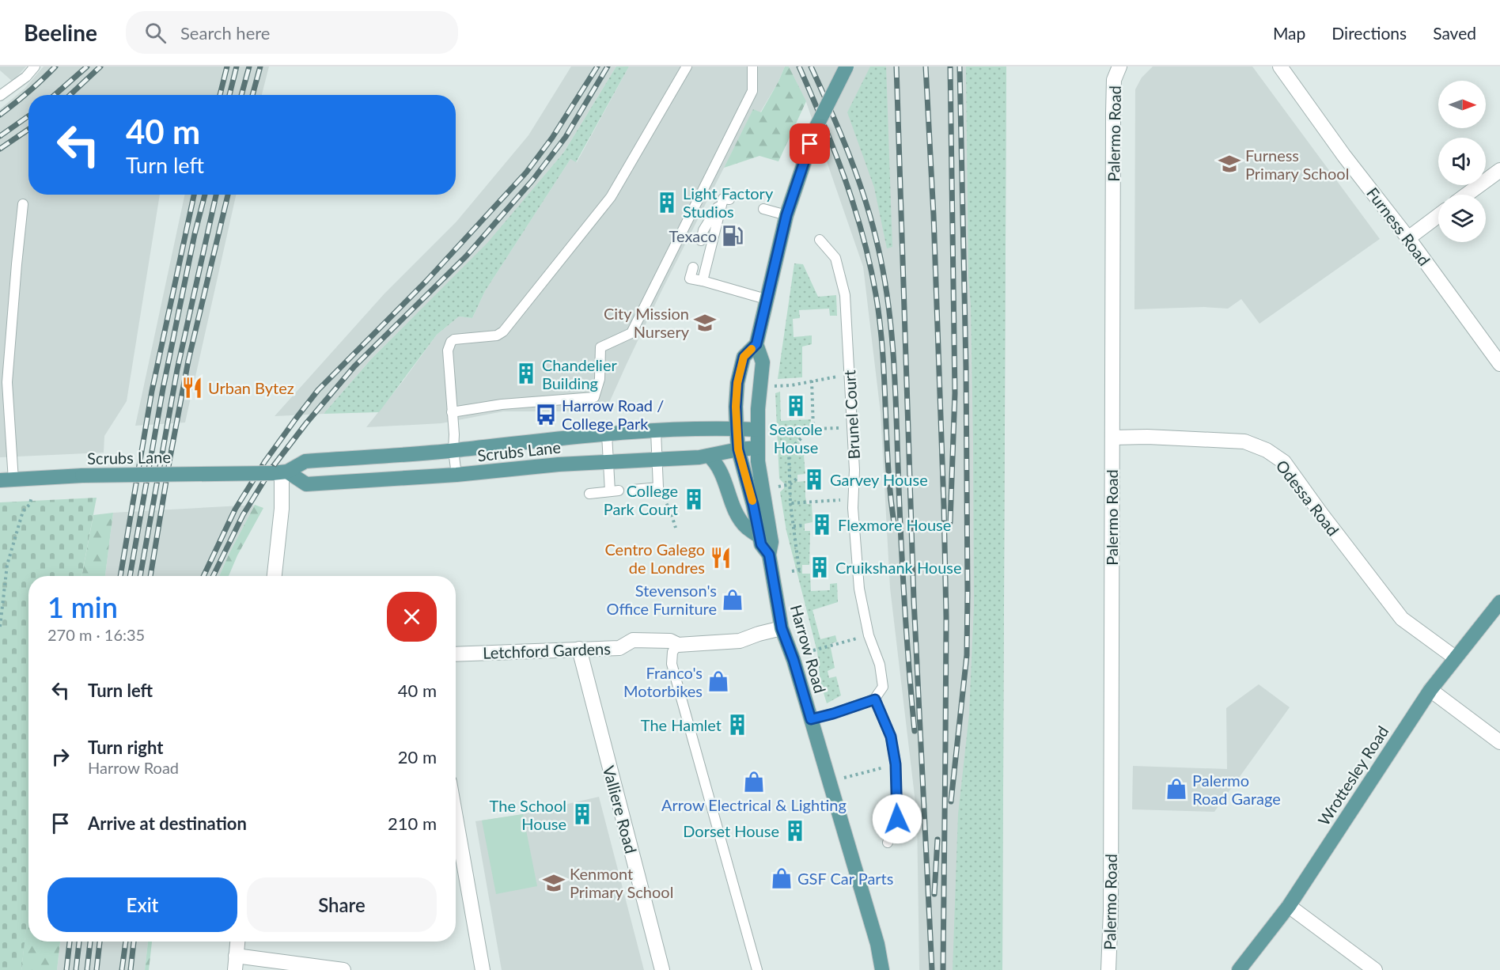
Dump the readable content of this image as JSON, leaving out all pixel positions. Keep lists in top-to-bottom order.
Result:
{
  "streets": {
    "main road": ["Scrubs Lane", "Harrow Road", "Wrottesley Road"],
    "street": [
      "Palermo Road",
      "Furness Road",
      "Odessa Road",
      "Letchford Gardens",
      "Valliere Road"
    ],
    "lane": ["Brunel Court"]
  },
  "crossings": [
    ["Palermo Road", "Odessa Road"],
    ["Scrubs Lane", "Harrow Road"],
    ["Odessa Road", "Wrottesley Road"],
    ["Harrow Road", "Letchford Gardens"],
    ["Letchford Gardens", "Valliere Road"]
  ],
  "places": {
    "school or university": ["Furness Primary School", "City Mission Nursery", "Kenmont Primary School"],
    "building": [
      "Light Factory Studios",
      "Chandelier Building",
      "Seacole House",
      "Garvey House",
      "College Park Court",
      "Flexmore House",
      "Cruikshank House",
      "The Hamlet",
      "The School House",
      "Dorset House"
    ],
    "fuel station": ["Texaco"],
    "restaurant": ["Urban Bytez", "Centro Galego de Londres"],
    "bus stop": ["Harrow Road / College Park"],
    "shop": [
      "Stevenson's Office Furniture",
      "Franco's Motorbikes",
      "Arrow Electrical & Lighting",
      "Palermo Road Garage",
      "GSF Car Parts"
    ]
  },
  "north": "right",
  "page": {
    "header": "Beeline",
    "search": "Search here",
    "nav": ["Map", "Directions", "Saved"],
    "turn": ["40 m", "Turn left"],
    "heading": ["1 min", "270 m · 16:35"],
    "list": [
      {
        "name": "Turn left",
        "value": "40 m"
      },
      {
        "name": "Turn right",
        "note": "Harrow Road",
        "value": "20 m"
      },
      {
        "name": "Arrive at destination",
        "value": "210 m"
      }
    ],
    "buttons": ["Exit", "Share"]
  }
}
